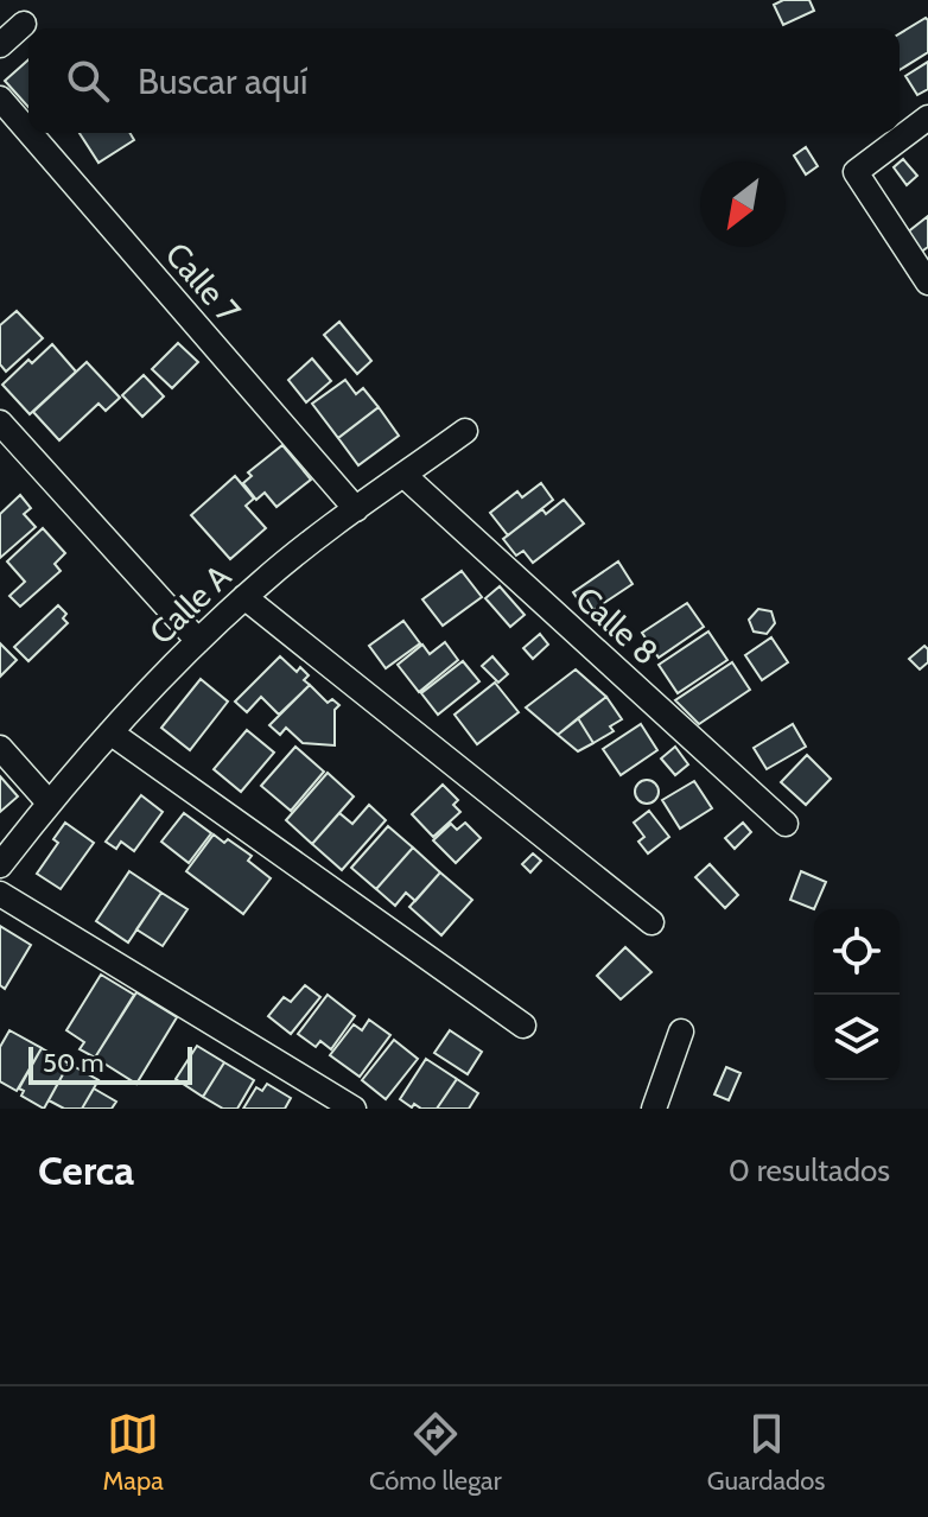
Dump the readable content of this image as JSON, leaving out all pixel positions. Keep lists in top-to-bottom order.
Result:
{
  "streets": {
    "street": ["Calle 7", "Calle A", "Calle 8"]
  },
  "crossings": [
    ["Calle 7", "Calle A"],
    ["Calle A", "Calle 8"]
  ],
  "scale_bar": "50 m",
  "north": "bottom left",
  "page": {
    "search": "Buscar aquí",
    "scale": "50 m",
    "heading": ["Cerca", "0 resultados"],
    "nav": ["Mapa", "Cómo llegar", "Guardados"]
  }
}
